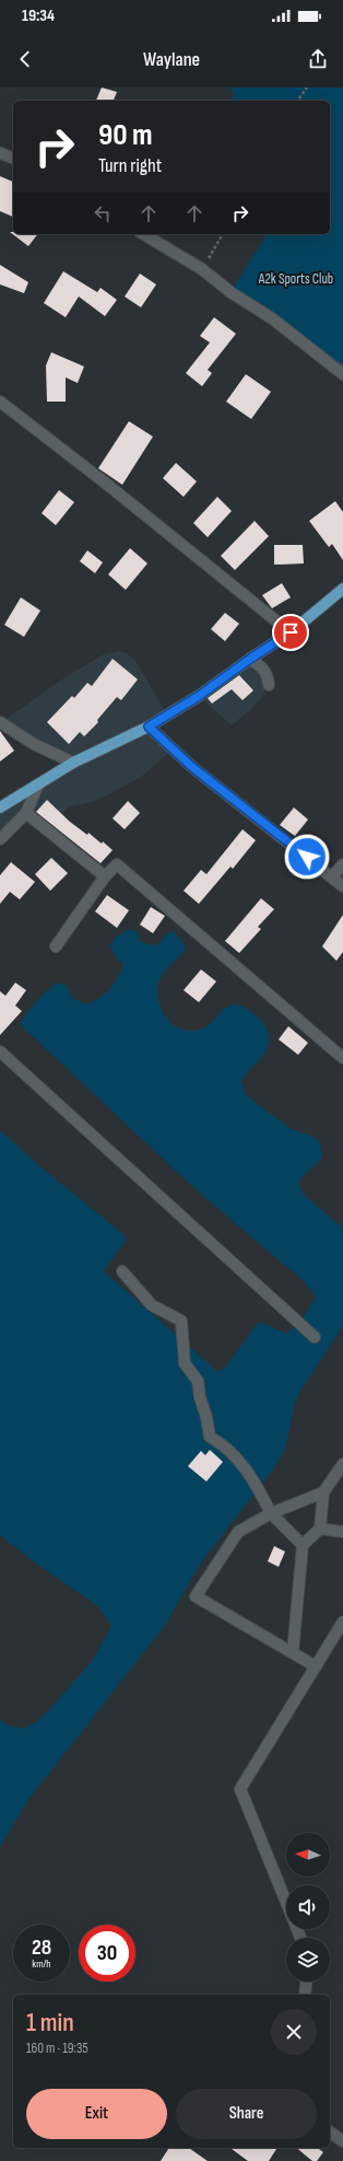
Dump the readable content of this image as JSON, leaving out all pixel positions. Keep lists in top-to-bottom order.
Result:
{
  "parks": ["A2k Sports Club"],
  "north": "left",
  "page": {
    "status": "19:34",
    "header": "Waylane",
    "turn": ["90 m", "Turn right"],
    "speed": "28 km/h",
    "limit": "30",
    "heading": ["1 min", "160 m · 19:35"],
    "buttons": ["Exit", "Share"]
  }
}
